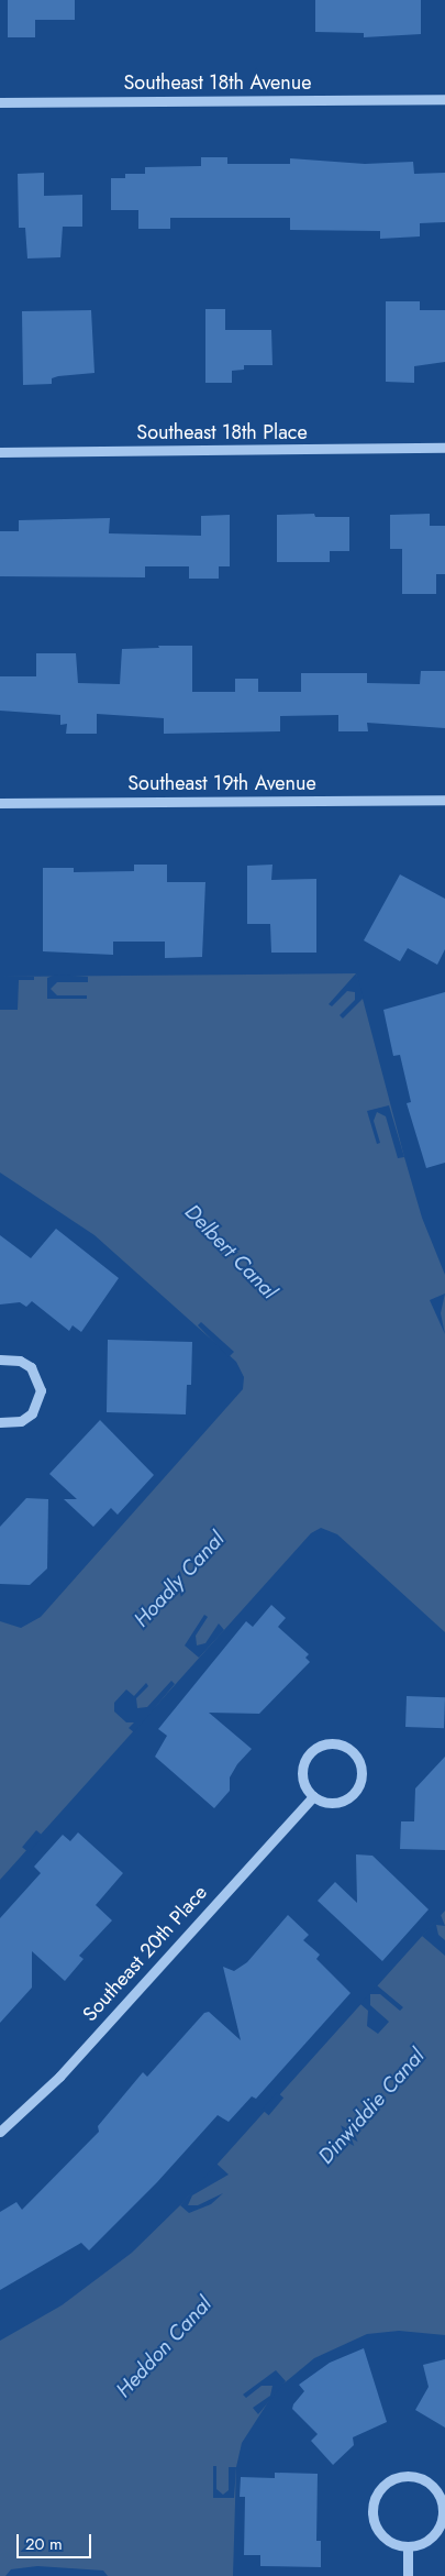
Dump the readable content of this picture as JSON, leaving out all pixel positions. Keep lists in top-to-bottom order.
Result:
{
  "streets": {
    "street": [
      "Southeast 18th Avenue",
      "Southeast 18th Place",
      "Southeast 19th Avenue",
      "Southeast 20th Place"
    ]
  },
  "water": [
    "Delbert Canal",
    "Hoadly Canal",
    "Dinwiddie Canal",
    "Heddon Canal"
  ],
  "scale_bar": "20 m"
}
